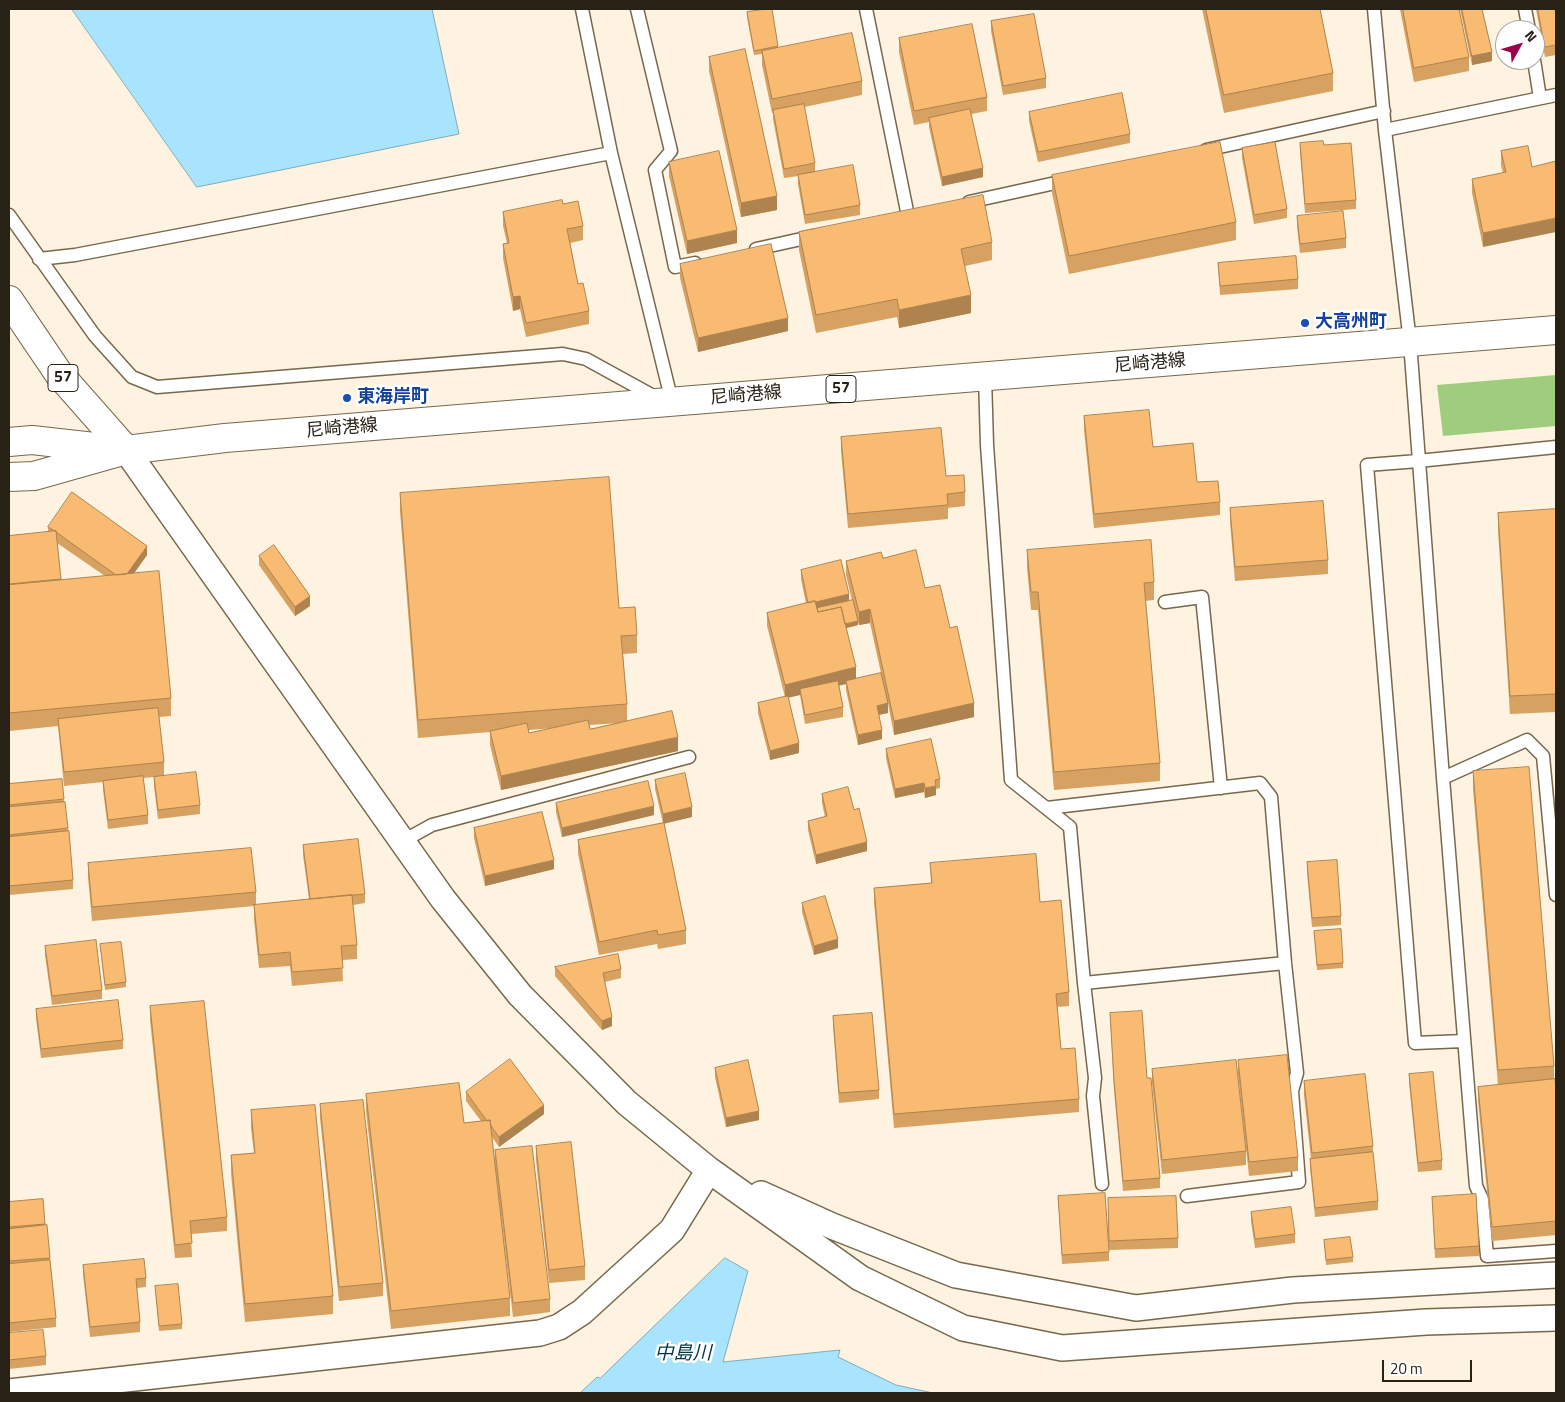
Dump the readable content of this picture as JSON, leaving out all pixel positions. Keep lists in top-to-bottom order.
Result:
{
  "streets": {
    "main road": ["尼崎港線", "57"]
  },
  "crossings": [
    ["尼崎港線", "57"]
  ],
  "water": ["中島川"],
  "places": ["大高州町", "東海岸町"],
  "scale_bar": "20 m",
  "north": "top right"
}
